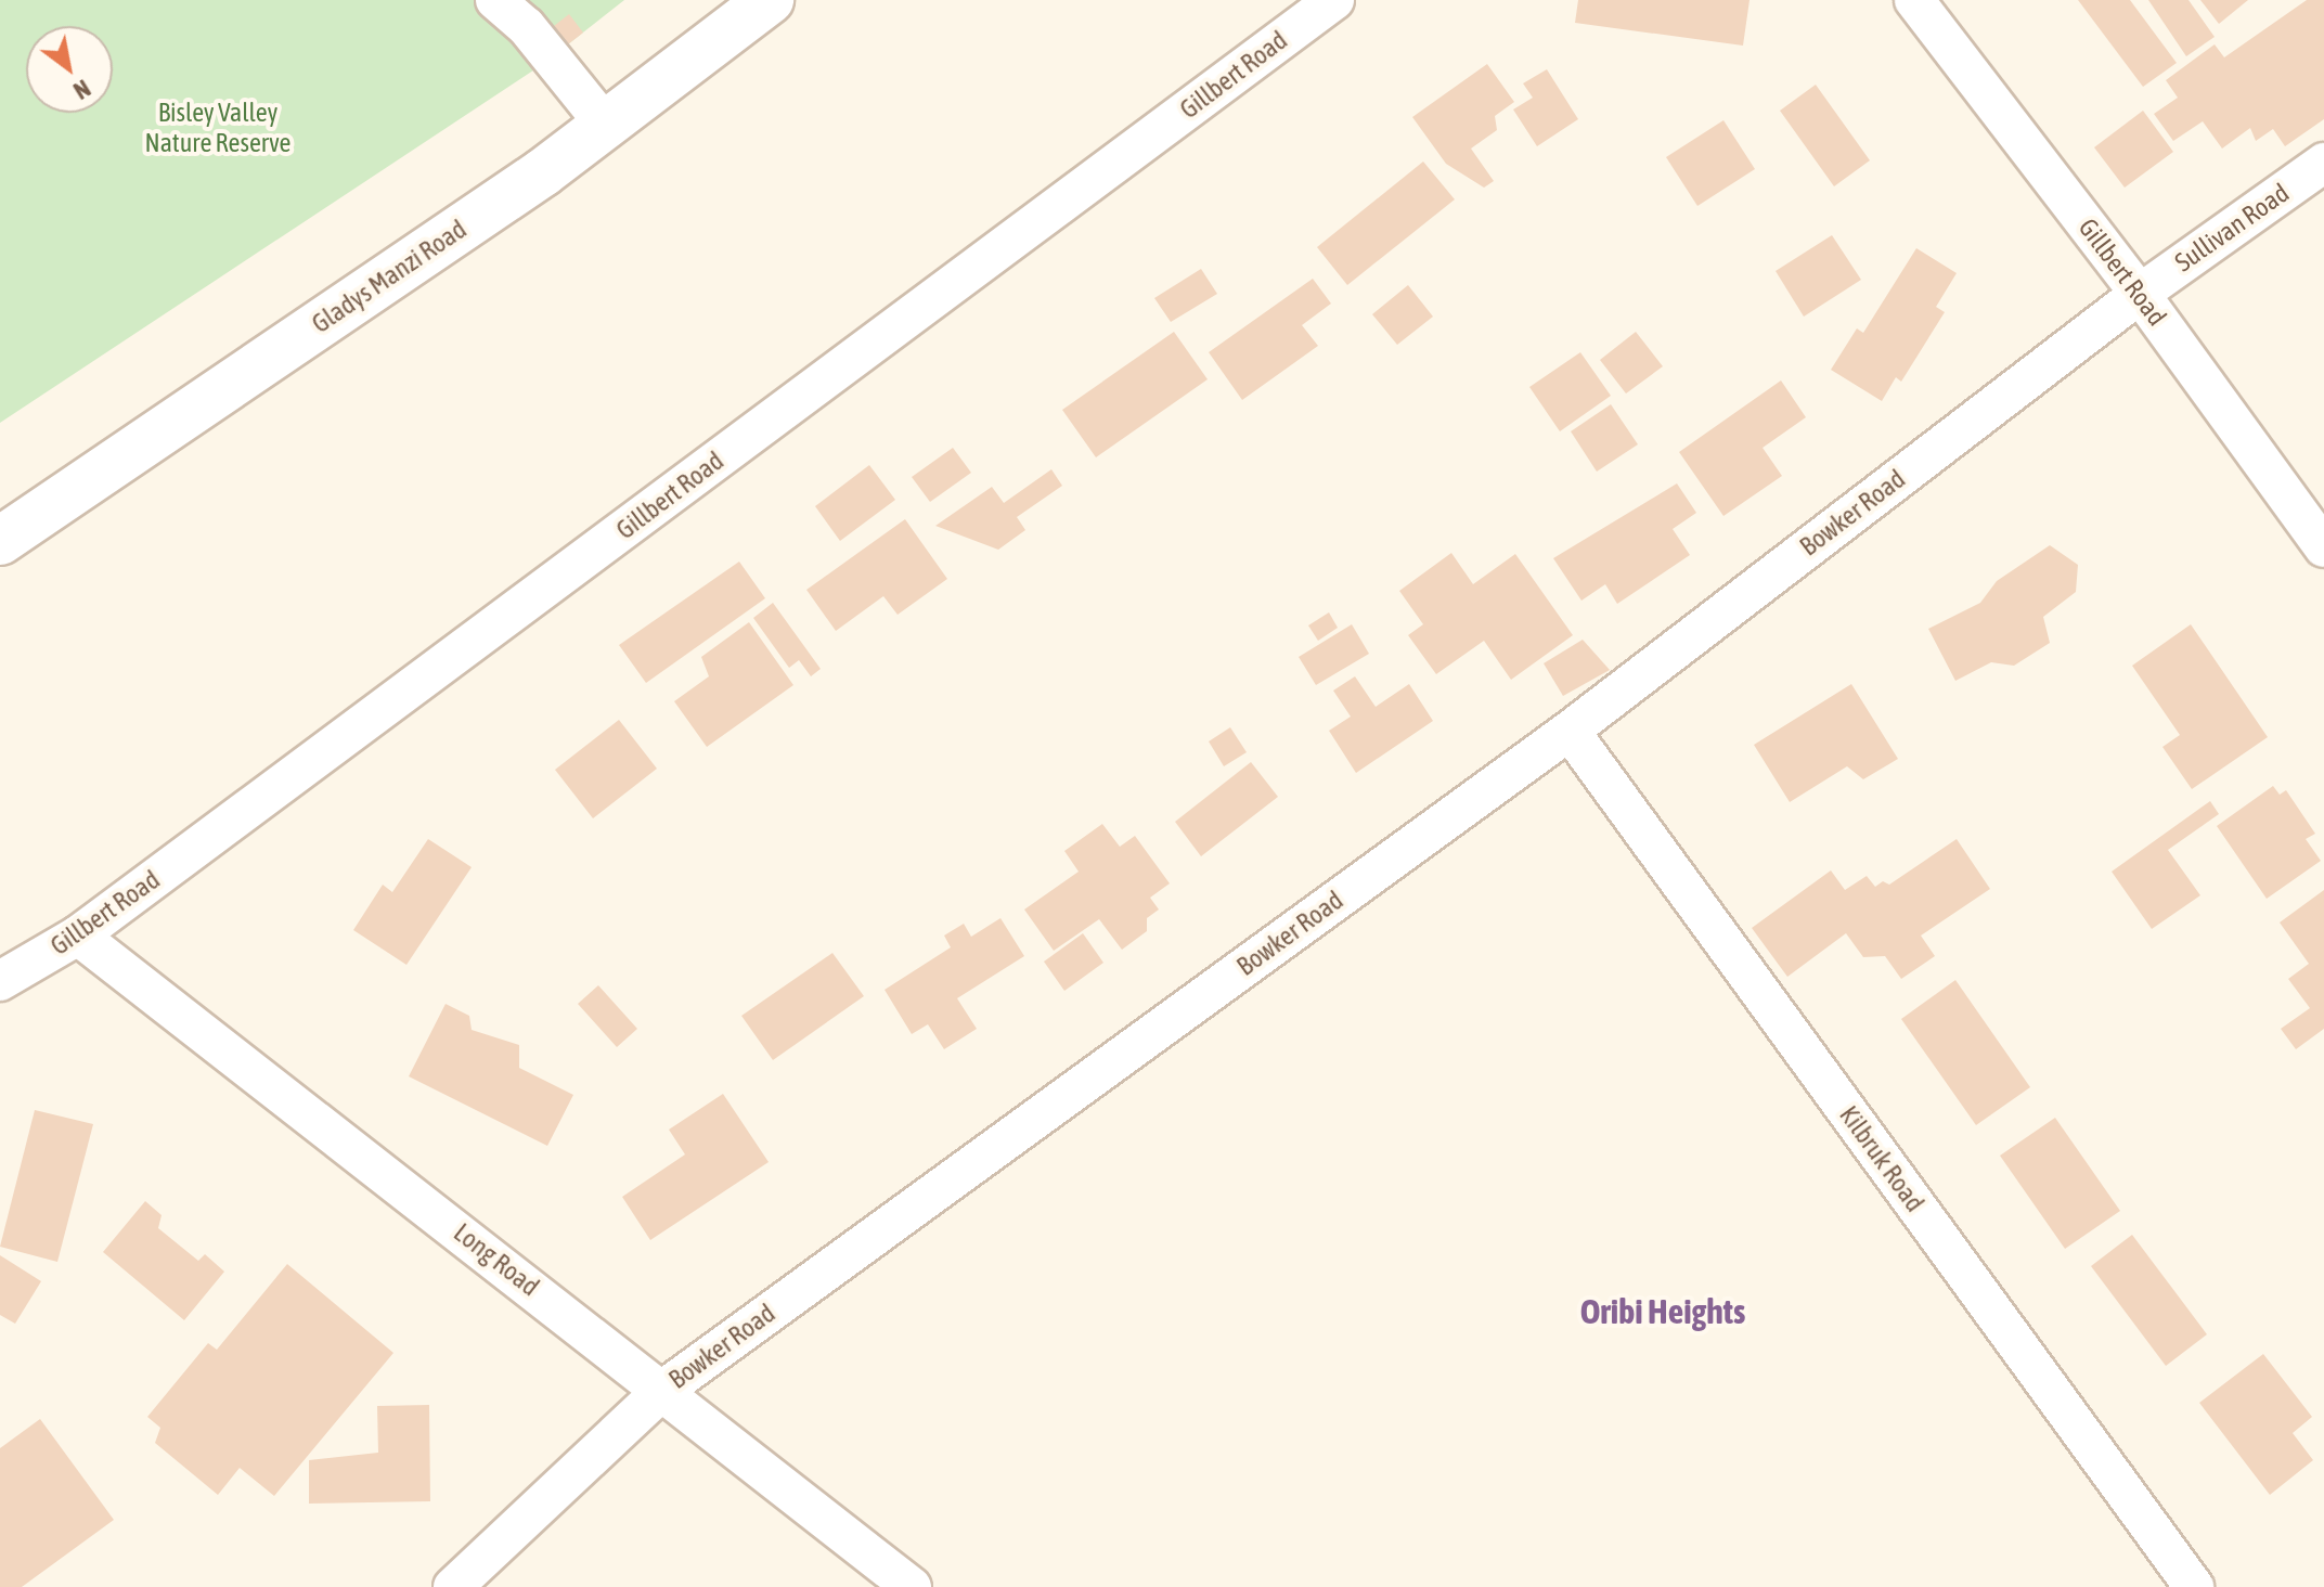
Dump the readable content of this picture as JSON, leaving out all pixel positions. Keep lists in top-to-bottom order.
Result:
{
  "streets": {
    "main road": ["Gladys Manzi Road"],
    "street": [
      "Gillbert Road",
      "Sullivan Road",
      "Bowker Road",
      "Kilbruk Road",
      "Long Road"
    ]
  },
  "crossings": [
    ["Gillbert Road", "Sullivan Road"],
    ["Gillbert Road", "Bowker Road"],
    ["Gillbert Road", "Long Road"],
    ["Sullivan Road", "Bowker Road"],
    ["Bowker Road", "Kilbruk Road"],
    ["Bowker Road", "Long Road"]
  ],
  "districts": ["Oribi Heights"],
  "parks": ["Bisley Valley Nature Reserve"],
  "north": "bottom right"
}
